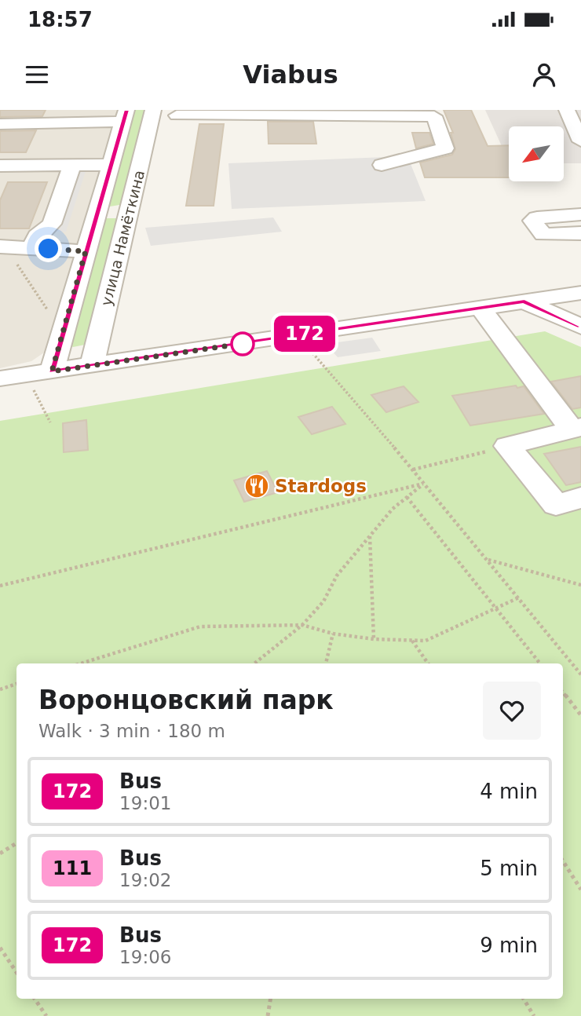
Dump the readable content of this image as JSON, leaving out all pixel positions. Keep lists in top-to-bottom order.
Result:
{
  "streets": {
    "street": ["улица Намёткина"]
  },
  "places": {
    "restaurant": ["Stardogs"]
  },
  "lines": ["bus line 172"],
  "north": "bottom left",
  "page": {
    "status": "18:57",
    "header": "Viabus",
    "on_map": "172",
    "heading": ["Воронцовский парк", "Walk · 3 min · 180 m"],
    "list": [
      {
        "mark": "172",
        "name": "Bus",
        "note": "19:01",
        "value": "4 min"
      },
      {
        "mark": "111",
        "name": "Bus",
        "note": "19:02",
        "value": "5 min"
      },
      {
        "mark": "172",
        "name": "Bus",
        "note": "19:06",
        "value": "9 min"
      }
    ]
  }
}
